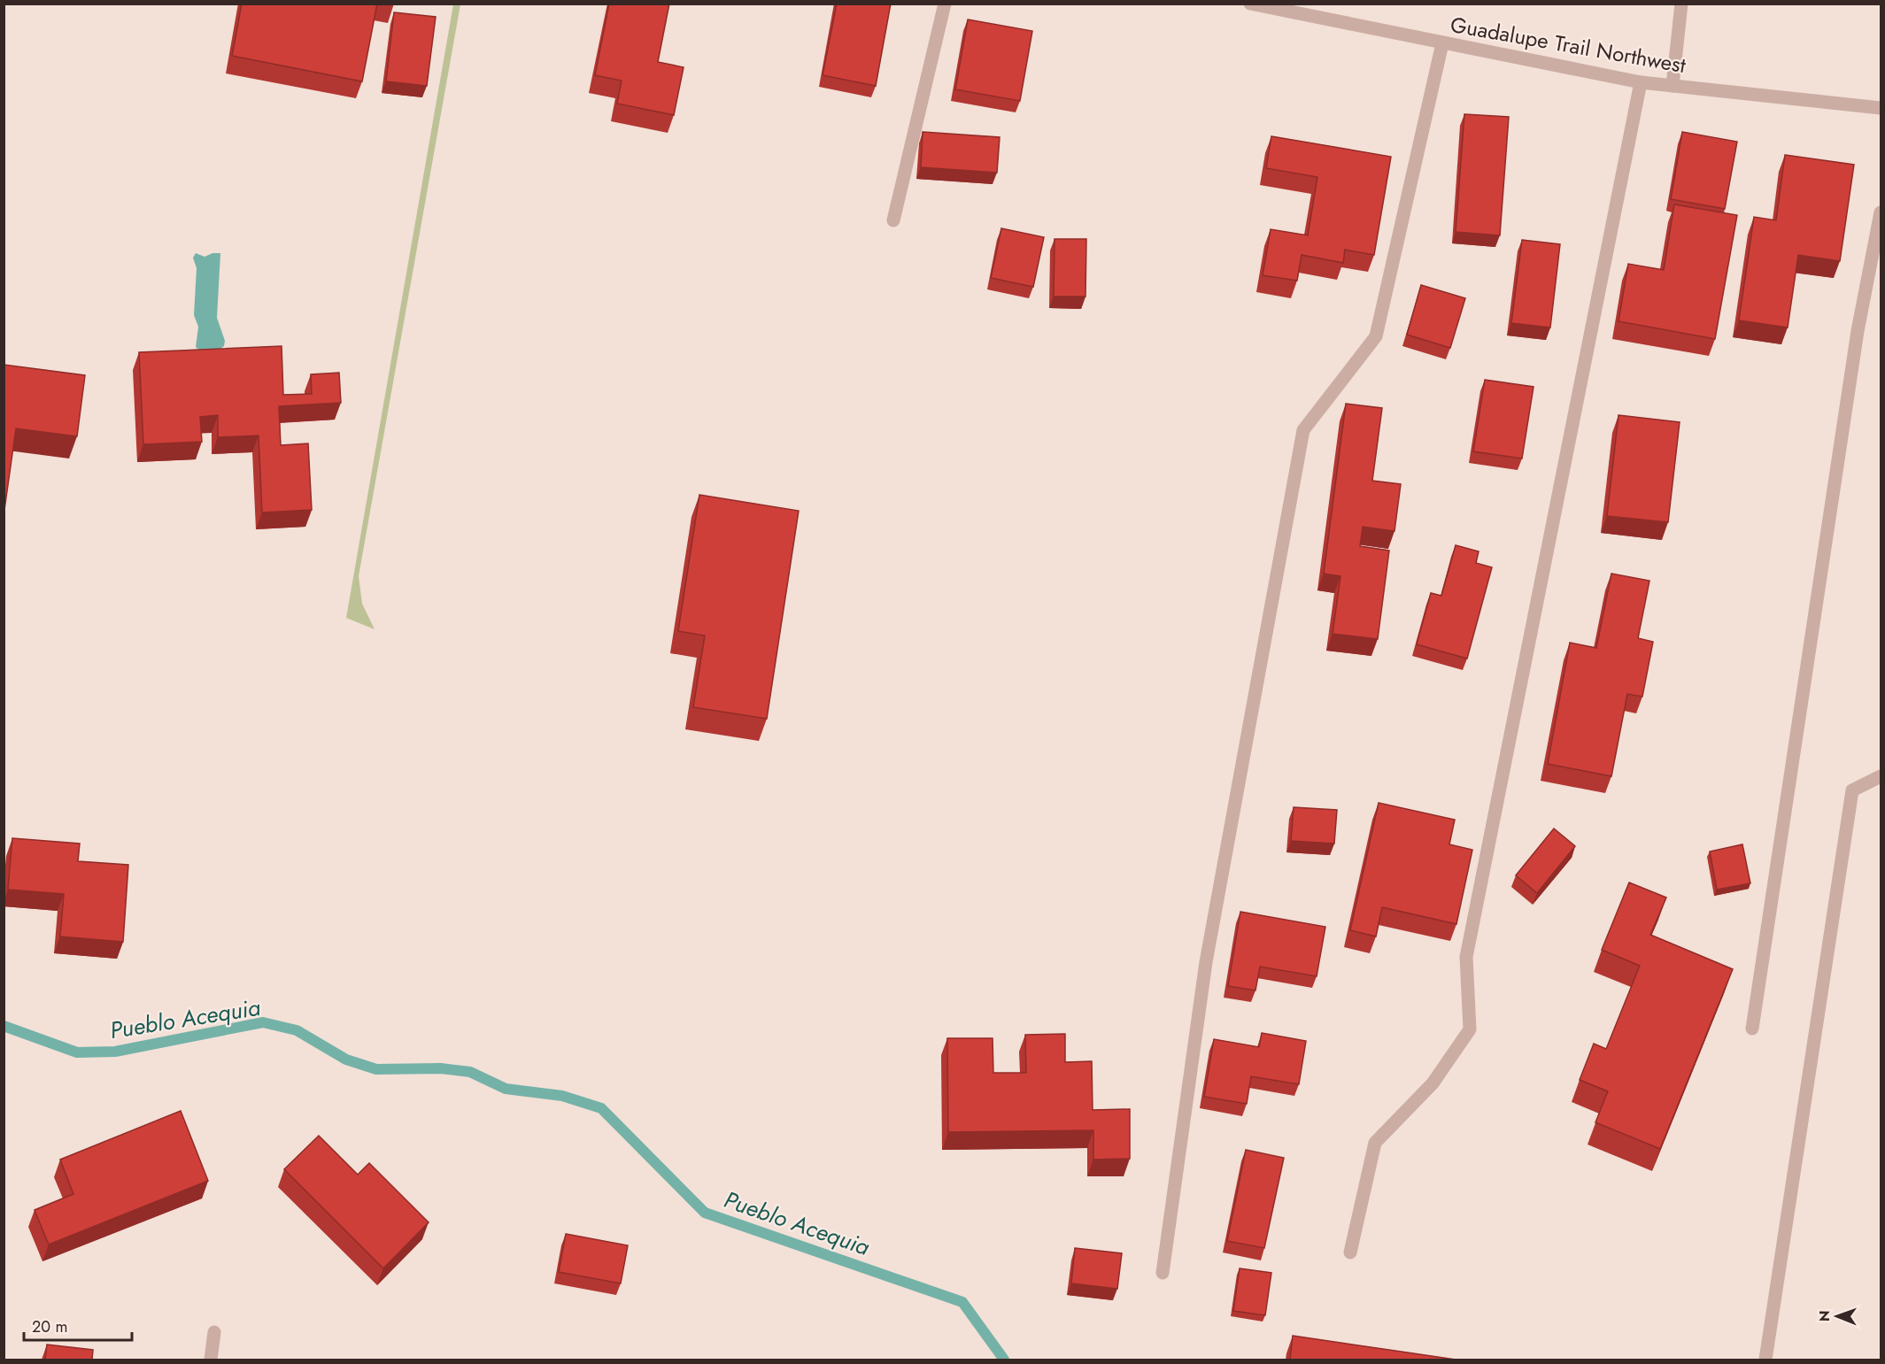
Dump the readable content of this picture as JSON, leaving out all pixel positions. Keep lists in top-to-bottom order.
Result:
{
  "streets": {
    "street": ["Guadalupe Trail Northwest"]
  },
  "water": ["Pueblo Acequia"],
  "scale_bar": "20 m",
  "north": "left"
}
